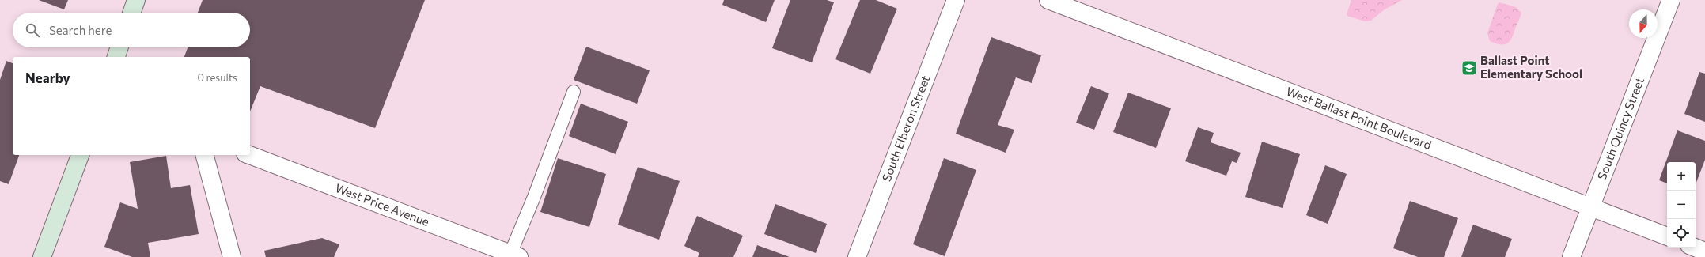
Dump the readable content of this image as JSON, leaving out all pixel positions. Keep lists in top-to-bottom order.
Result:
{
  "streets": {
    "street": [
      "West Ballast Point Boulevard",
      "South Elberon Street",
      "South Quincy Street",
      "West Price Avenue"
    ]
  },
  "crossings": [
    ["West Ballast Point Boulevard", "South Quincy Street"]
  ],
  "places": {
    "school or university": ["Ballast Point Elementary School"]
  },
  "north": "bottom",
  "page": {
    "search": "Search here",
    "heading": ["Nearby", "0 results"],
    "map_buttons": ["+", "−"]
  }
}
